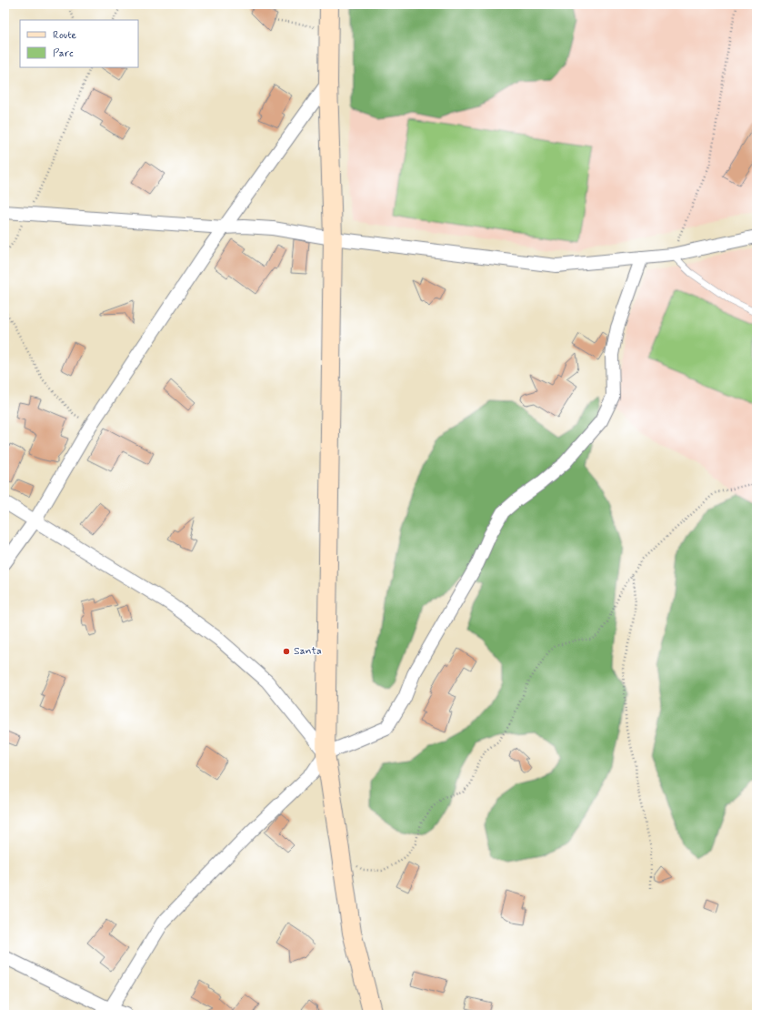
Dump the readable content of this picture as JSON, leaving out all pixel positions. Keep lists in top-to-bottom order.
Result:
{
  "places": ["Santa"],
  "legend": ["Route", "Parc"]
}
